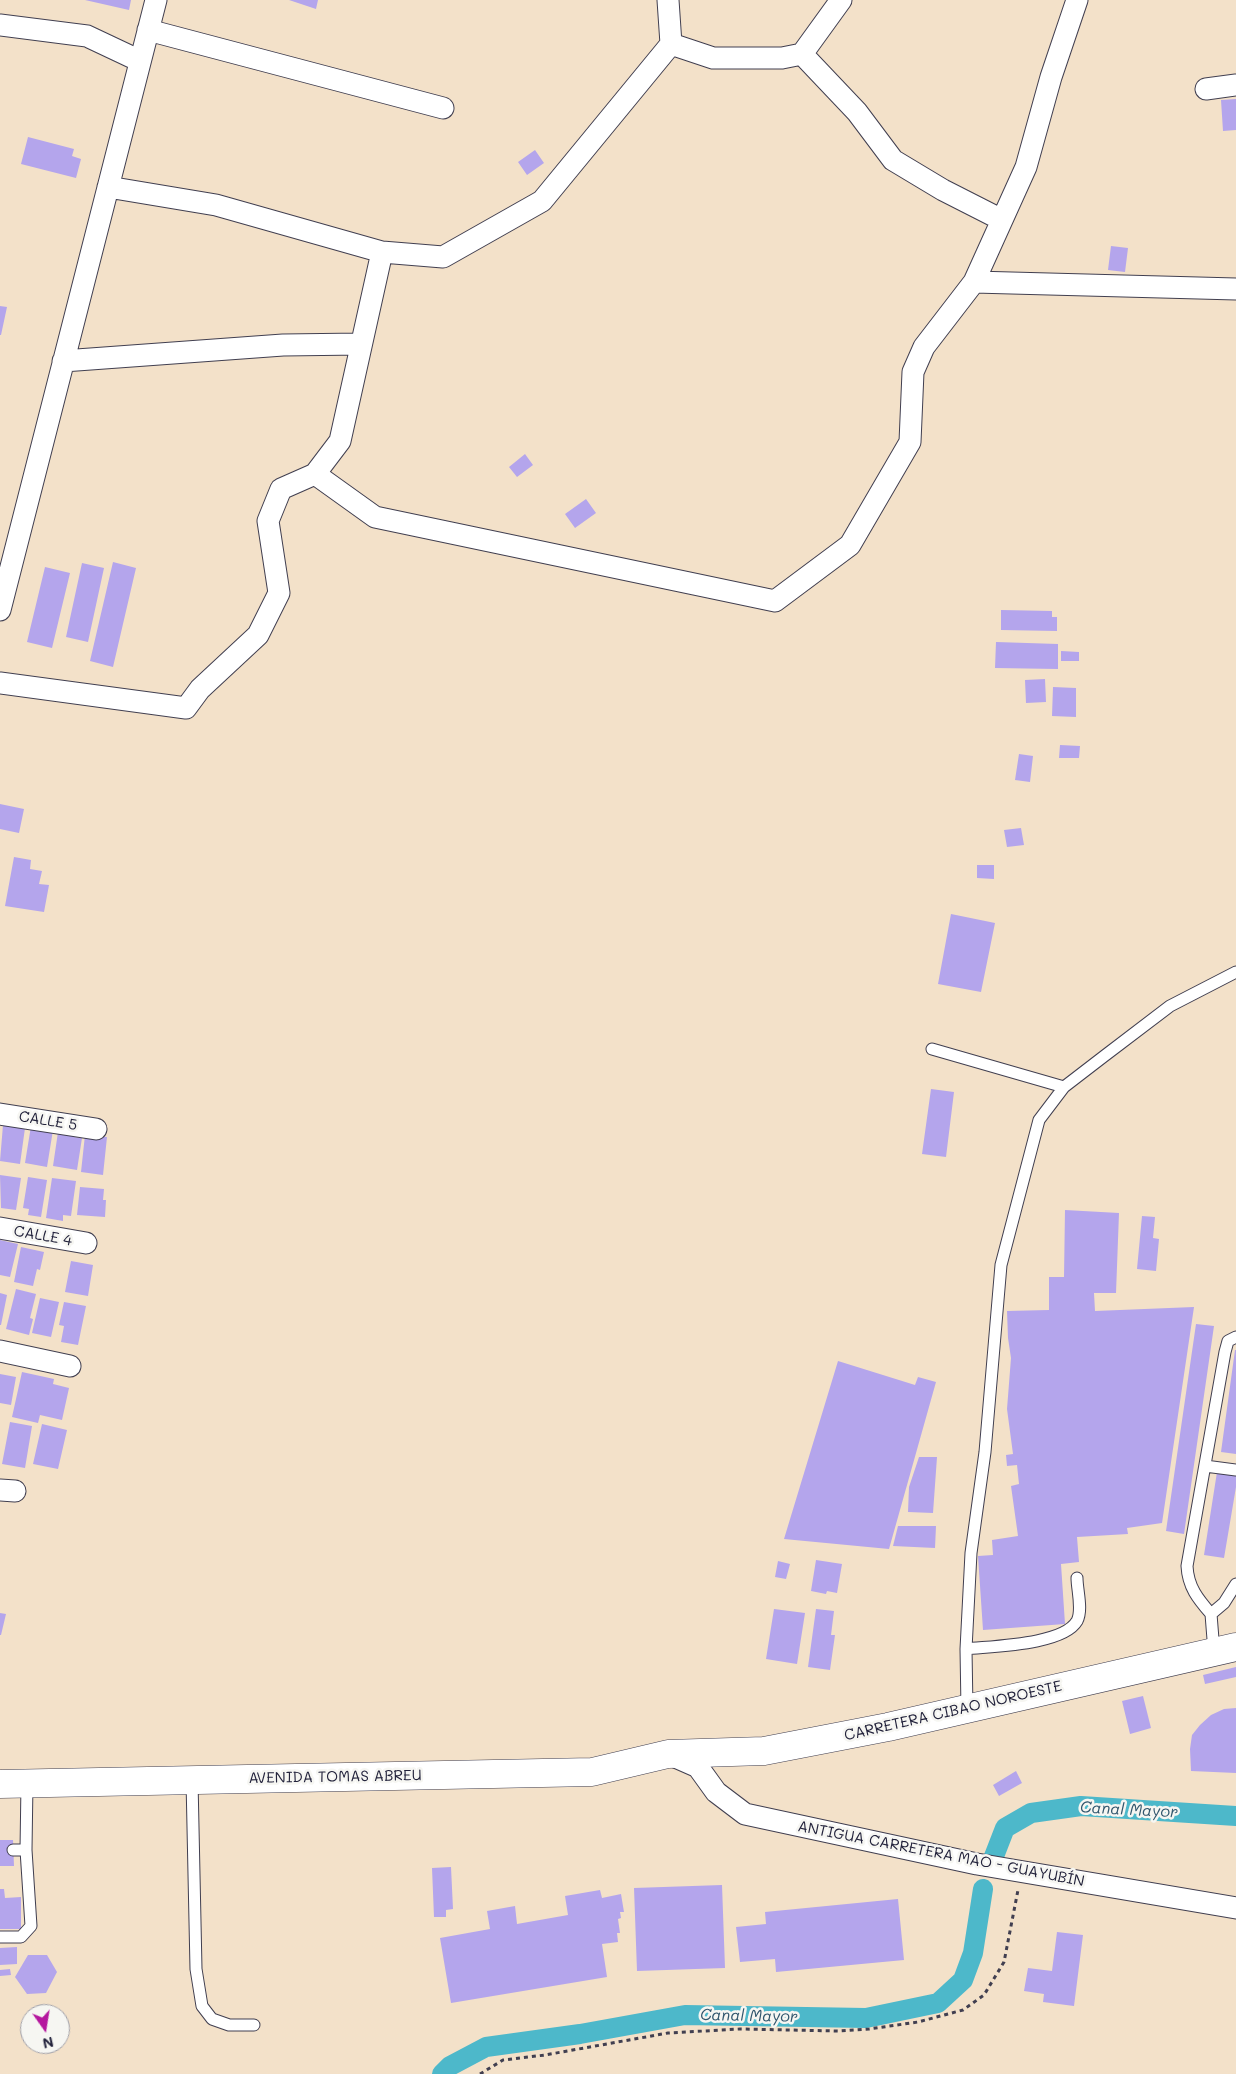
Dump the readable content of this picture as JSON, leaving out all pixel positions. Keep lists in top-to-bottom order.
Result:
{
  "streets": {
    "main road": ["CARRETERA CIBAO NOROESTE", "AVENIDA TOMAS ABREU"],
    "street": ["CALLE 5", "CALLE 4", "ANTIGUA CARRETERA MAO - GUAYUBÍN"]
  },
  "crossings": [
    ["CARRETERA CIBAO NOROESTE", "AVENIDA TOMAS ABREU"],
    ["CARRETERA CIBAO NOROESTE", "ANTIGUA CARRETERA MAO - GUAYUBÍN"],
    ["AVENIDA TOMAS ABREU", "ANTIGUA CARRETERA MAO - GUAYUBÍN"]
  ],
  "water": ["Canal Mayor"],
  "north": "bottom"
}
